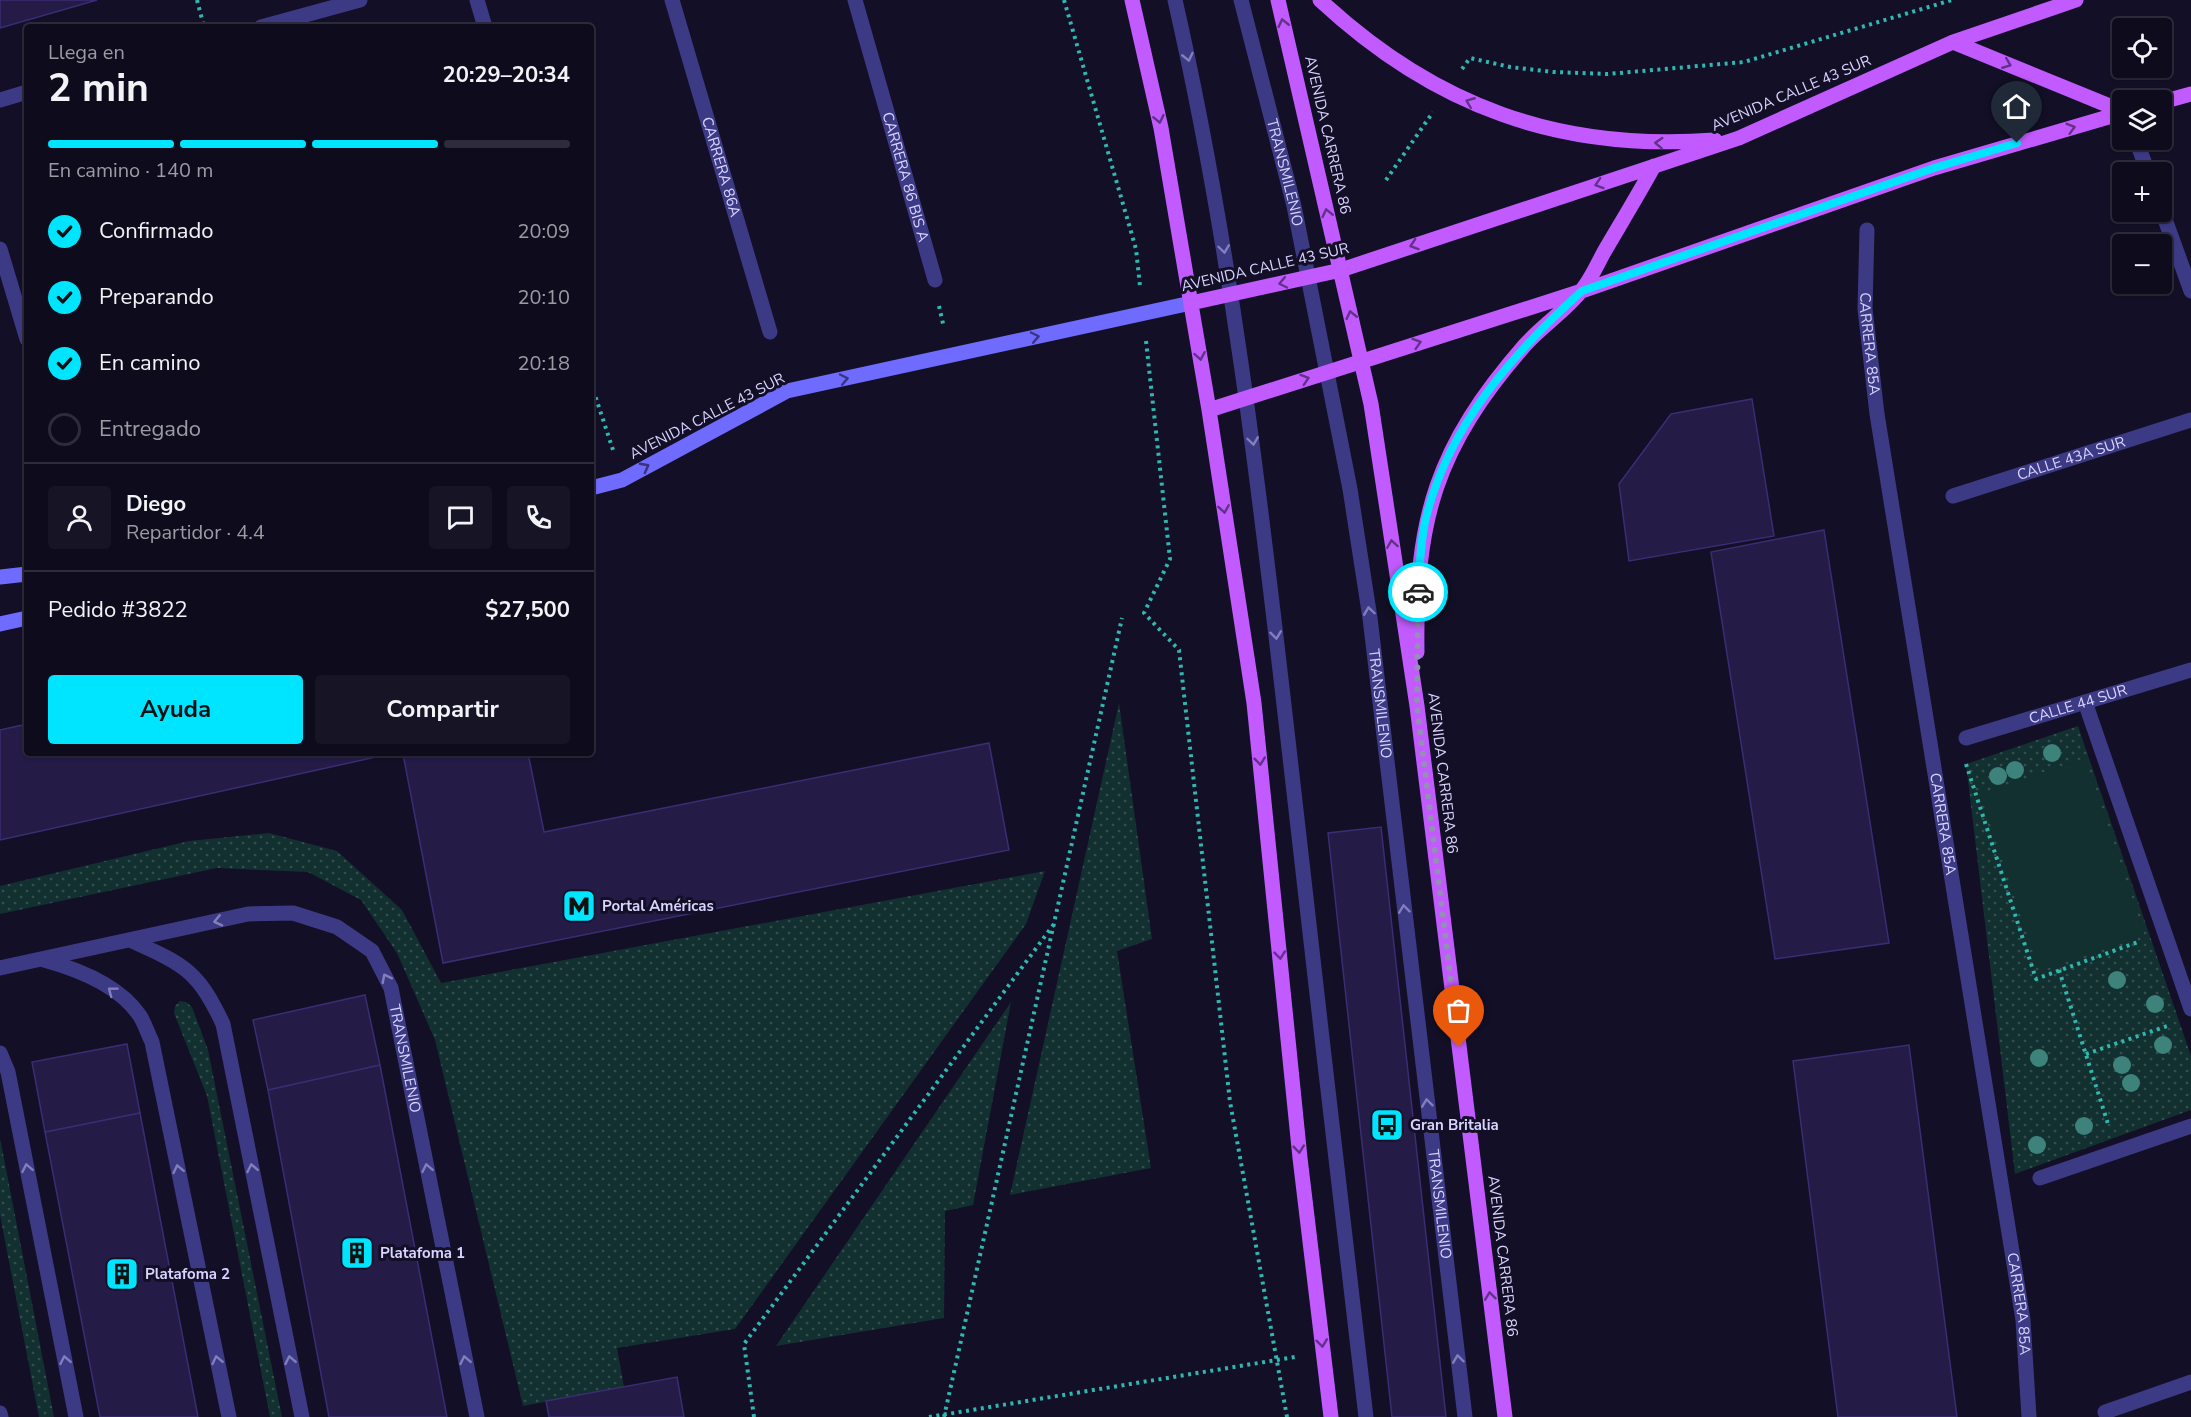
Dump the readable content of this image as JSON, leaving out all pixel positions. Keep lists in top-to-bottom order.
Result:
{
  "streets": {
    "main road": ["AVENIDA CALLE 43 SUR", "AVENIDA CARRERA 86"],
    "street": [
      "CARRERA 86A",
      "TRANSMILENIO",
      "CARRERA 86 BIS A",
      "CARRERA 85A",
      "CALLE 43A SUR",
      "CALLE 44 SUR"
    ]
  },
  "crossings": [
    ["AVENIDA CALLE 43 SUR", "AVENIDA CARRERA 86"],
    ["AVENIDA CALLE 43 SUR", "TRANSMILENIO"]
  ],
  "one_way": ["AVENIDA CARRERA 86"],
  "places": {
    "metro station": ["Portal Américas"],
    "bus stop": ["Gran Britalia"],
    "building": ["Platafoma 1", "Platafoma 2"]
  },
  "page": {
    "map_buttons": ["+", "−"],
    "heading": ["2 min", "Llega en", "20:29–20:34"],
    "panel": [
      "Diego",
      "Repartidor · 4.4",
      "Pedido #3822",
      "$27,500"
    ],
    "bar": "En camino · 140 m",
    "list": [
      ["Confirmado", "20:09"],
      ["Preparando", "20:10"],
      ["En camino", "20:18"],
      "Entregado"
    ],
    "buttons": ["Ayuda", "Compartir"]
  }
}
